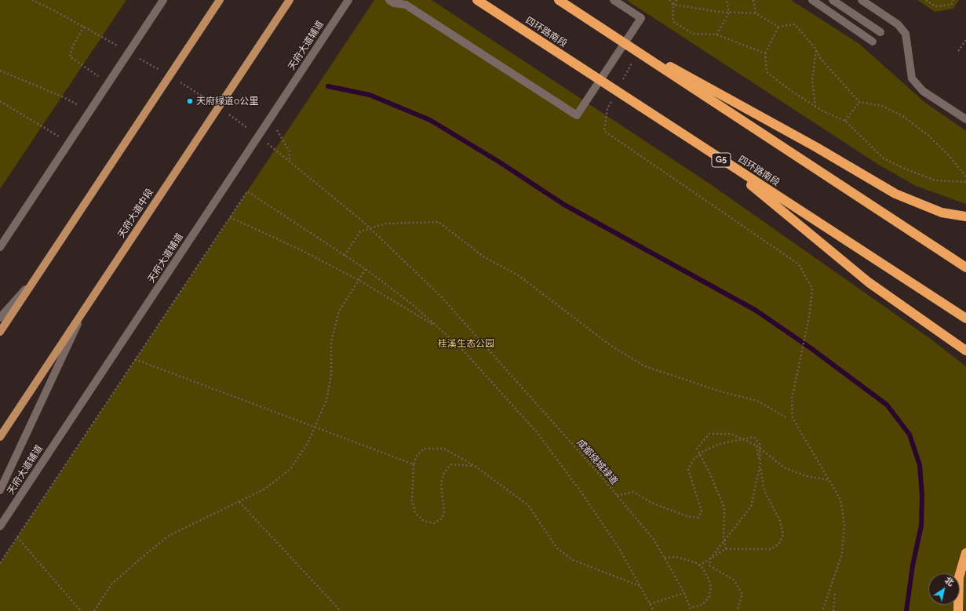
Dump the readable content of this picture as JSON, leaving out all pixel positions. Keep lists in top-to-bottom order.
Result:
{
  "streets": {
    "highway": ["四环路南段", "G5"],
    "main road": ["天府大道中段"],
    "street": ["天府大道辅道"],
    "path": ["成都绕城绿道"]
  },
  "parks": ["桂溪生态公园"],
  "places": ["天府绿道0公里"],
  "north": "top right"
}
